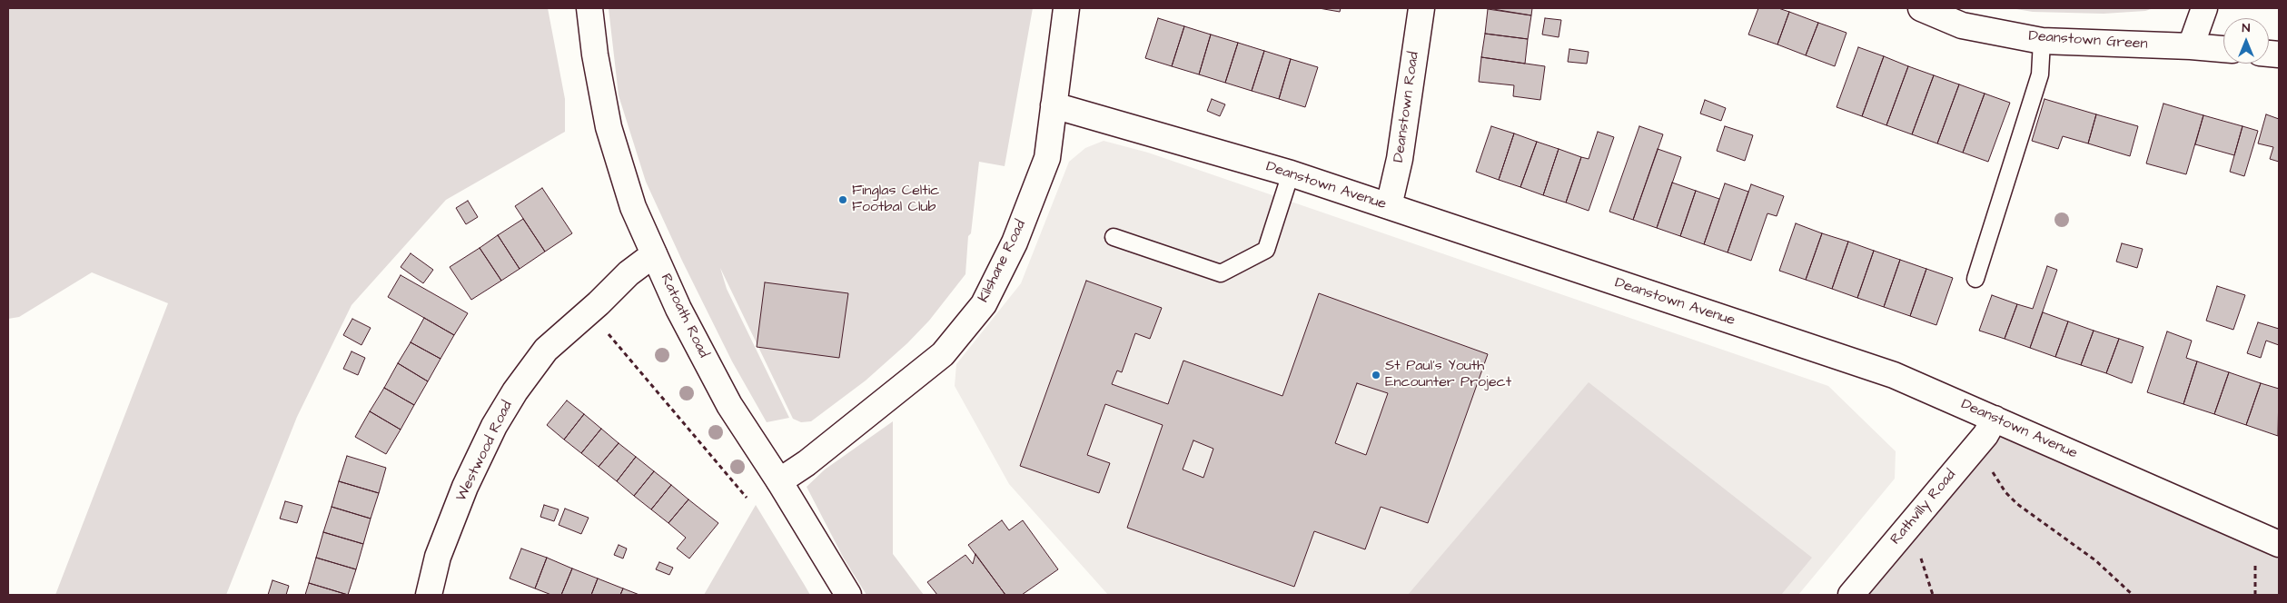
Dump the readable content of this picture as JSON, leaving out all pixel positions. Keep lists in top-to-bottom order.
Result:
{
  "streets": {
    "street": [
      "Deanstown Green",
      "Deanstown Road",
      "Deanstown Avenue",
      "Kilshane Road",
      "Ratoath Road",
      "Westwood Road",
      "Rathvilly Road"
    ]
  },
  "crossings": [
    ["Deanstown Road", "Deanstown Avenue"],
    ["Deanstown Avenue", "Kilshane Road"],
    ["Deanstown Avenue", "Rathvilly Road"],
    ["Kilshane Road", "Ratoath Road"],
    ["Ratoath Road", "Westwood Road"]
  ],
  "places": ["Finglas Celtic Footbal Club", "St Paul's Youth Encounter Project"],
  "north": "top"
}
